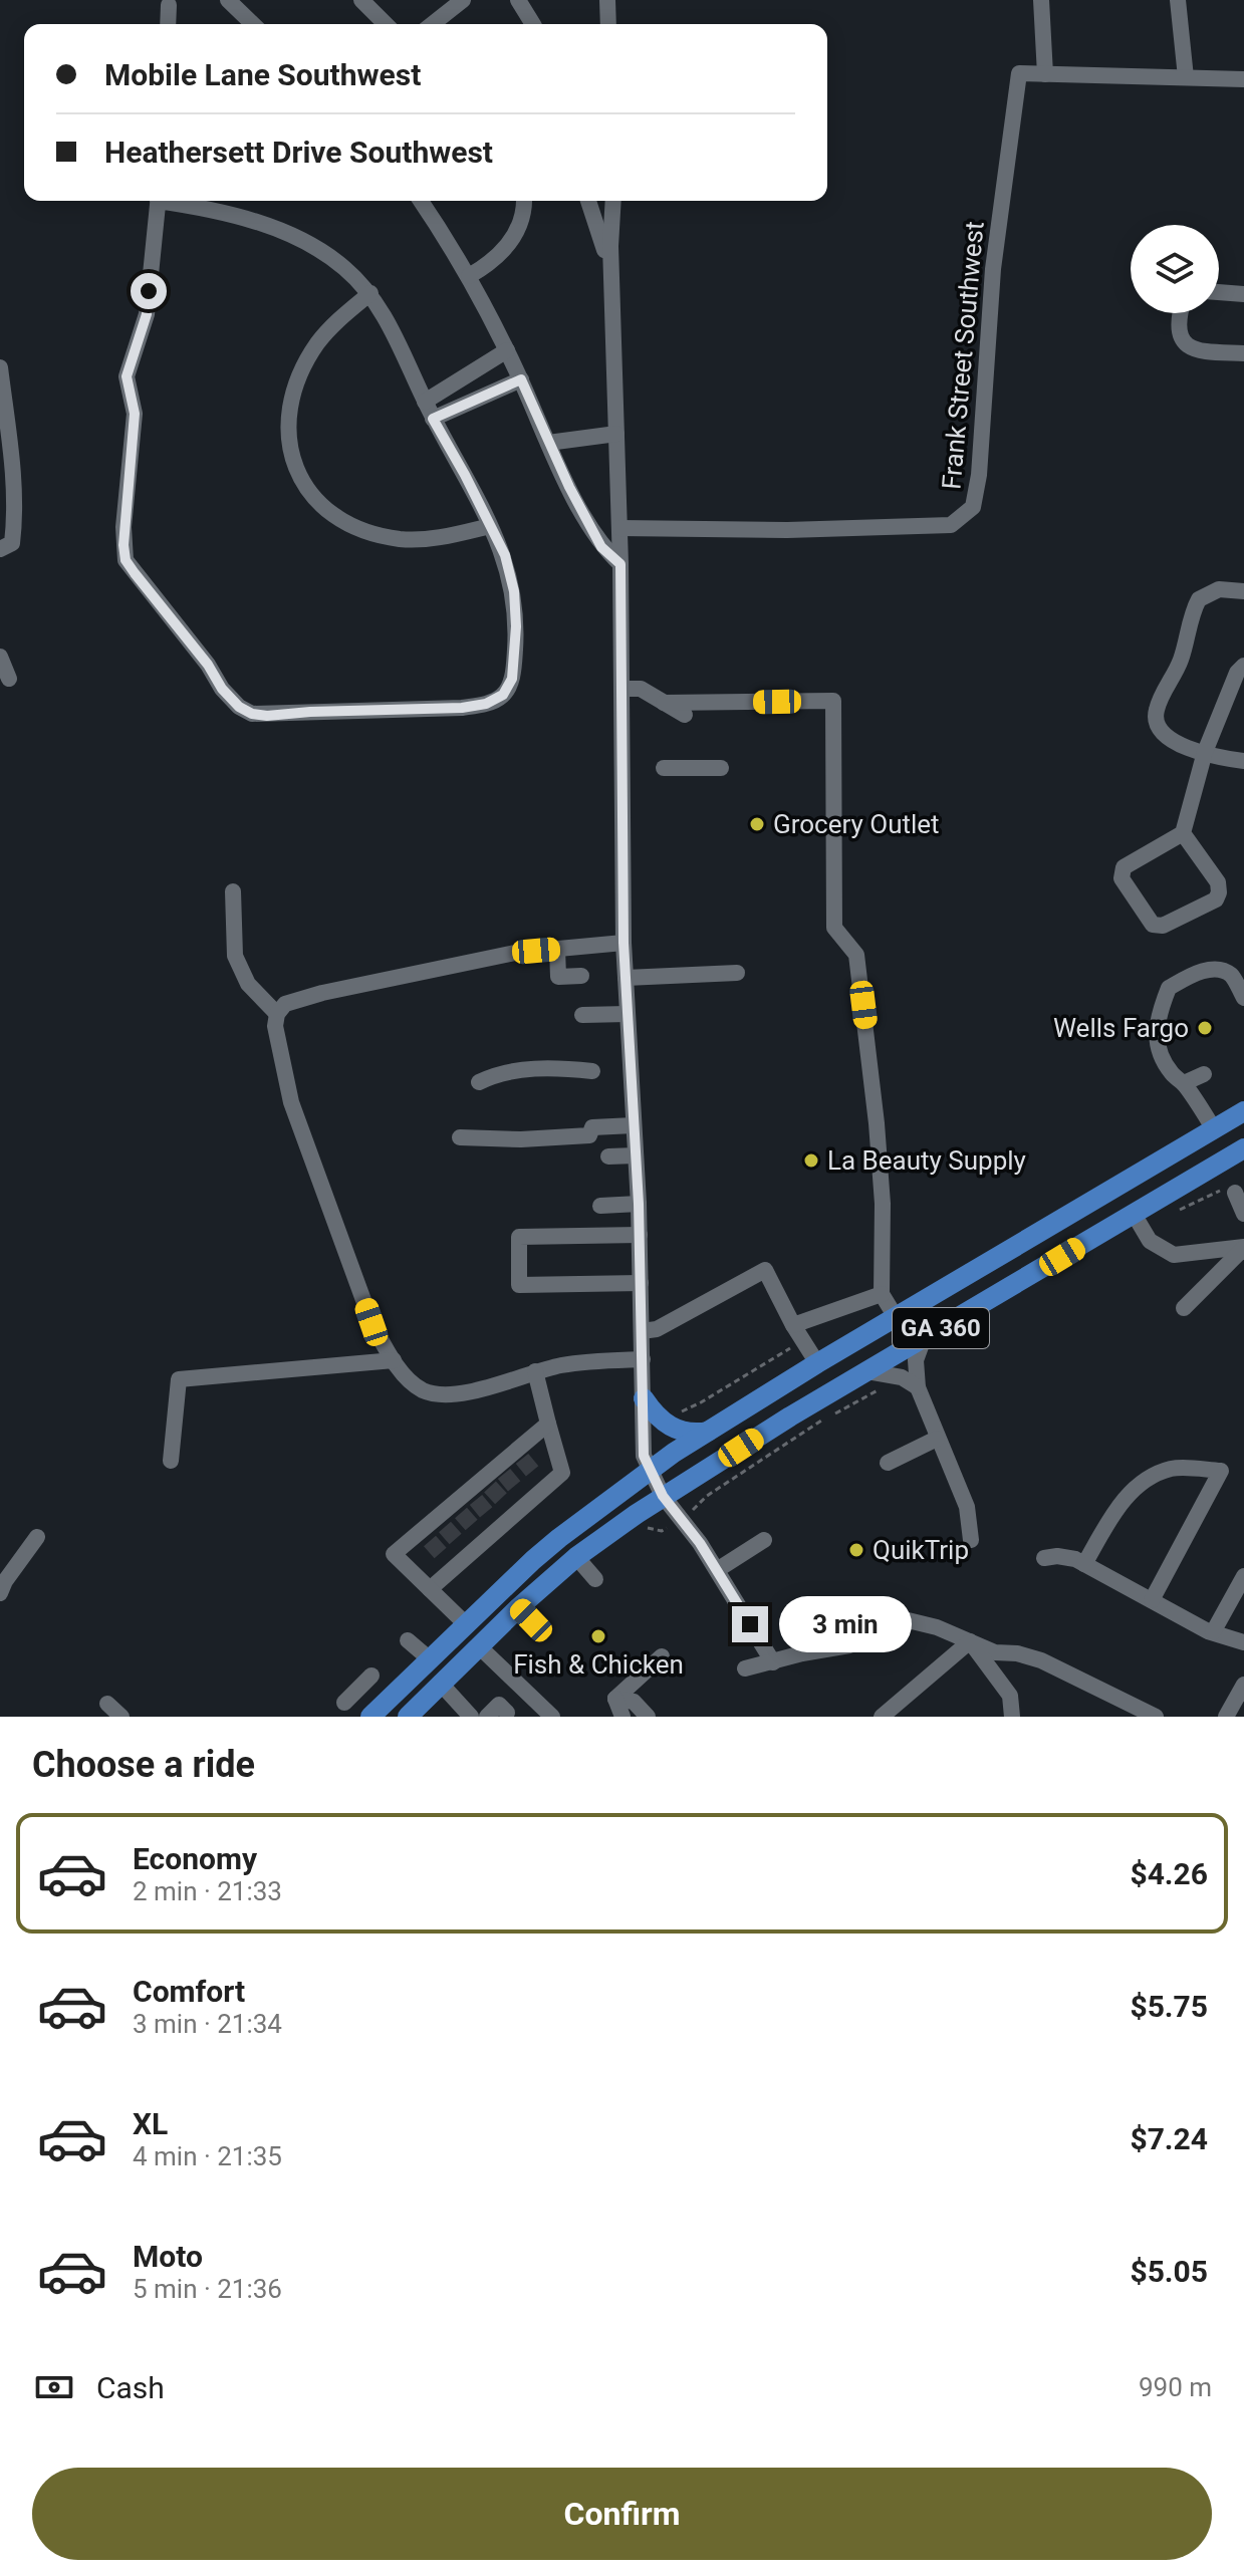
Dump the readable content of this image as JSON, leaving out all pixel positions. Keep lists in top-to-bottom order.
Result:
{
  "streets": {
    "main road": ["GA 360"],
    "street": ["Frank Street Southwest"]
  },
  "places": [
    "Grocery Outlet",
    "Wells Fargo",
    "La Beauty Supply",
    "QuikTrip",
    "Fish & Chicken"
  ],
  "page": {
    "banner": ["Mobile Lane Southwest", "Heathersett Drive Southwest"],
    "bubble": "3 min",
    "heading": "Choose a ride",
    "list": [
      {
        "name": "Economy",
        "note": "2 min · 21:33",
        "value": "$4.26"
      },
      {
        "name": "Comfort",
        "note": "3 min · 21:34",
        "value": "$5.75"
      },
      {
        "name": "XL",
        "note": "4 min · 21:35",
        "value": "$7.24"
      },
      {
        "name": "Moto",
        "note": "5 min · 21:36",
        "value": "$5.05"
      }
    ],
    "pay": ["Cash", "990 m"],
    "buttons": "Confirm"
  }
}
